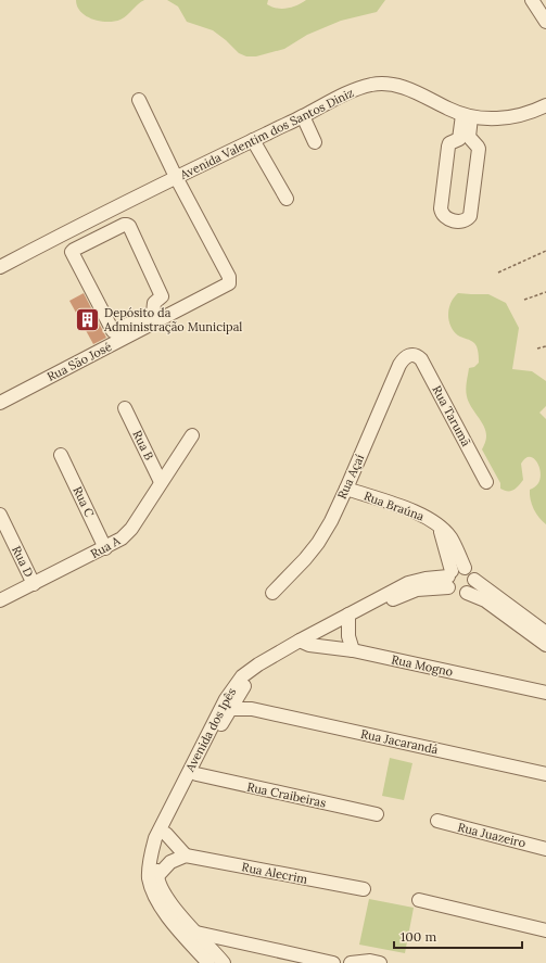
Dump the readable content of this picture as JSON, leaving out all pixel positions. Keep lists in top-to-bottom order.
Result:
{
  "streets": {
    "street": [
      "Avenida Valentim dos Santos Diniz",
      "Rua São José",
      "Rua Tarumã",
      "Rua B",
      "Rua Açaí",
      "Rua C",
      "Rua Braúna",
      "Rua A",
      "Rua D",
      "Rua Mogno",
      "Avenida dos Ipês",
      "Rua Jacarandá",
      "Rua Craibeiras",
      "Rua Juazeiro",
      "Rua Alecrim"
    ]
  },
  "crossings": [
    ["Avenida Valentim dos Santos Diniz", "Rua São José"],
    ["Rua Tarumã", "Rua Açaí"],
    ["Rua B", "Rua A"],
    ["Rua Açaí", "Rua Braúna"],
    ["Rua C", "Rua A"],
    ["Rua Braúna", "Avenida dos Ipês"],
    ["Rua A", "Rua D"],
    ["Rua Mogno", "Avenida dos Ipês"],
    ["Avenida dos Ipês", "Rua Jacarandá"],
    ["Avenida dos Ipês", "Rua Craibeiras"]
  ],
  "places": {
    "building": ["Depósito da Administração Municipal"]
  },
  "scale_bar": "100 m"
}
